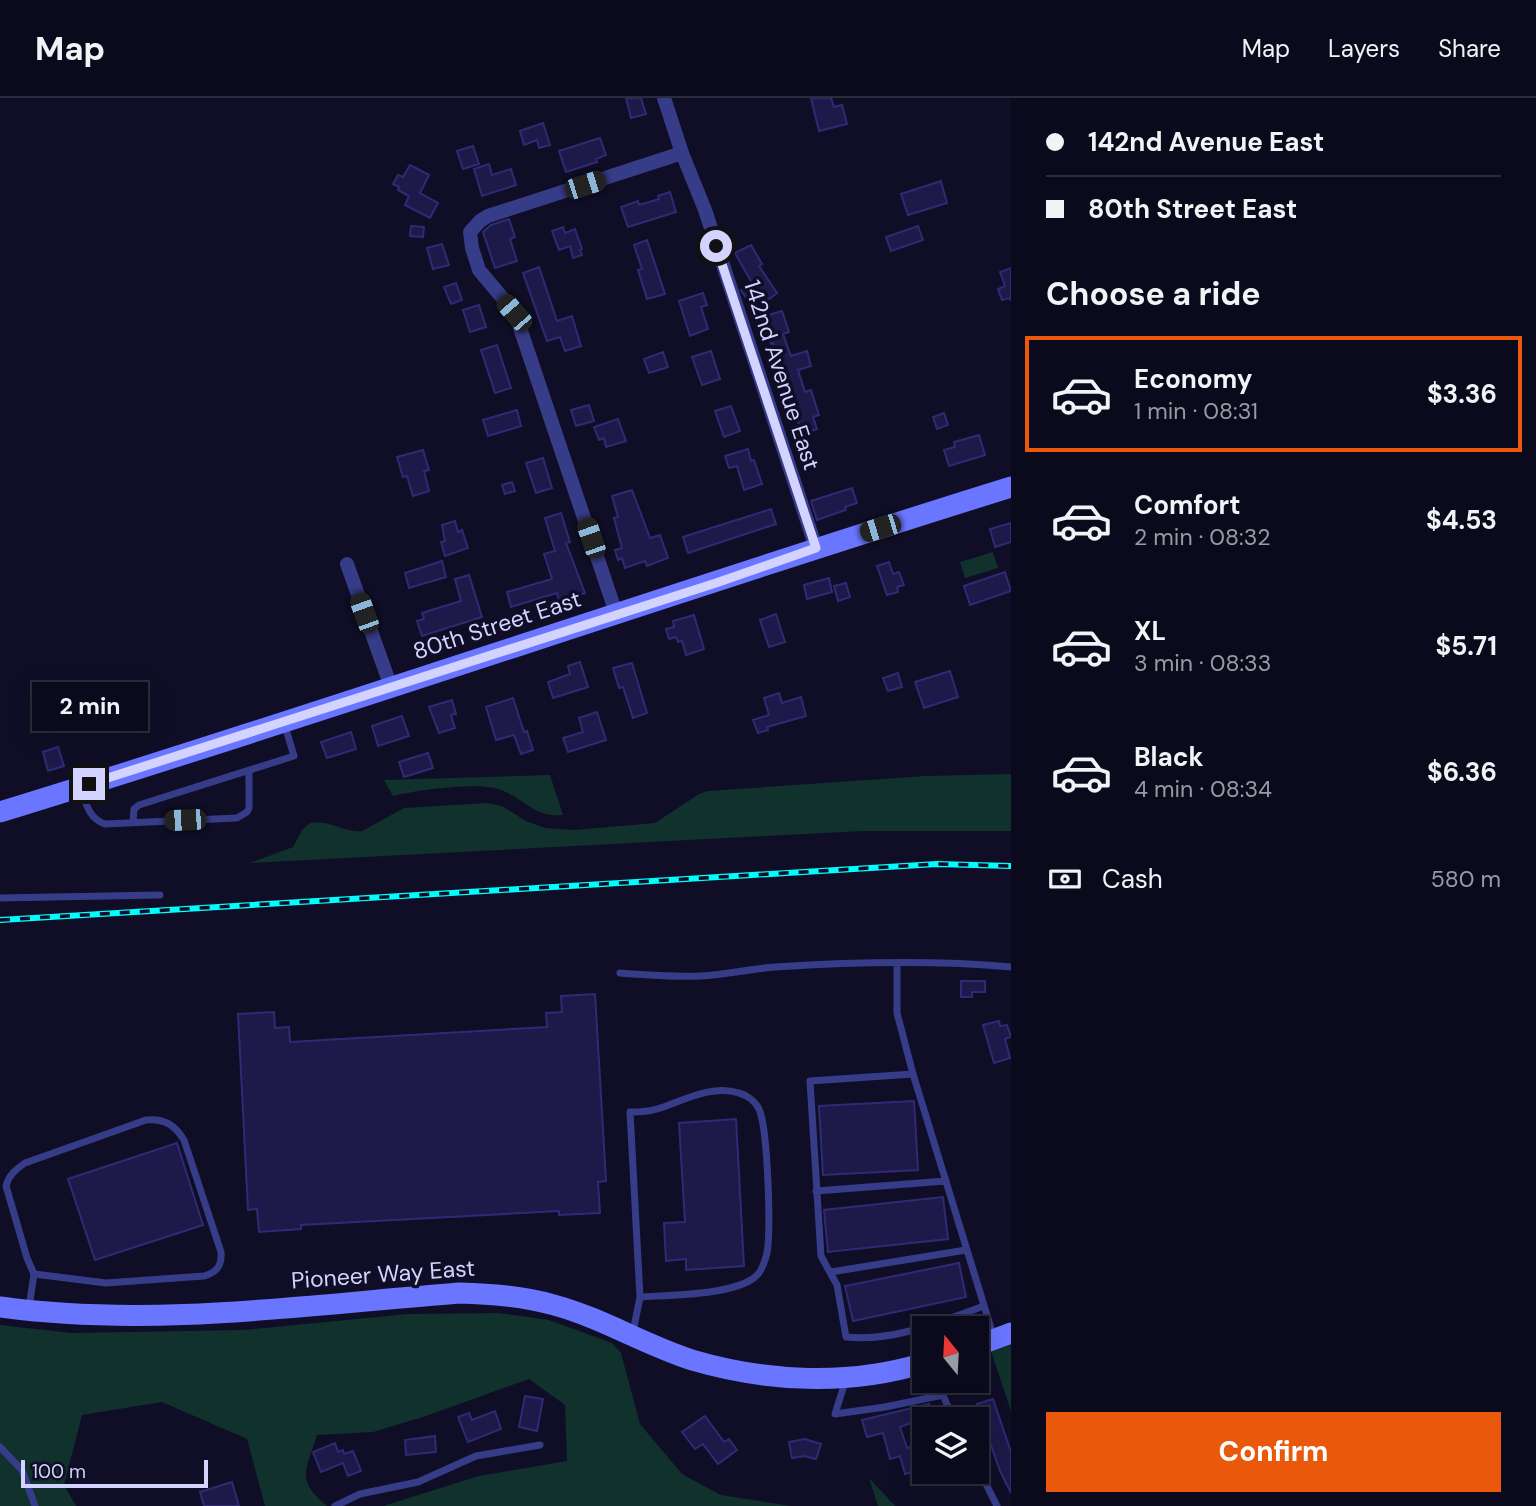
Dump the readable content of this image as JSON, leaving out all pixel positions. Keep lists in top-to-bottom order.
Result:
{
  "streets": {
    "street": ["142nd Avenue East", "80th Street East", "Pioneer Way East"]
  },
  "crossings": [
    ["142nd Avenue East", "80th Street East"]
  ],
  "scale_bar": "100 m",
  "north": "top",
  "page": {
    "header": "Map",
    "nav": ["Map", "Layers", "Share"],
    "banner": ["142nd Avenue East", "80th Street East"],
    "heading": "Choose a ride",
    "list": [
      {
        "name": "Economy",
        "note": "1 min · 08:31",
        "value": "$3.36"
      },
      {
        "name": "Comfort",
        "note": "2 min · 08:32",
        "value": "$4.53"
      },
      {
        "name": "XL",
        "note": "3 min · 08:33",
        "value": "$5.71"
      },
      {
        "name": "Black",
        "note": "4 min · 08:34",
        "value": "$6.36"
      }
    ],
    "bubble": "2 min",
    "pay": ["Cash", "580 m"],
    "buttons": "Confirm",
    "scale": "100 m"
  }
}
